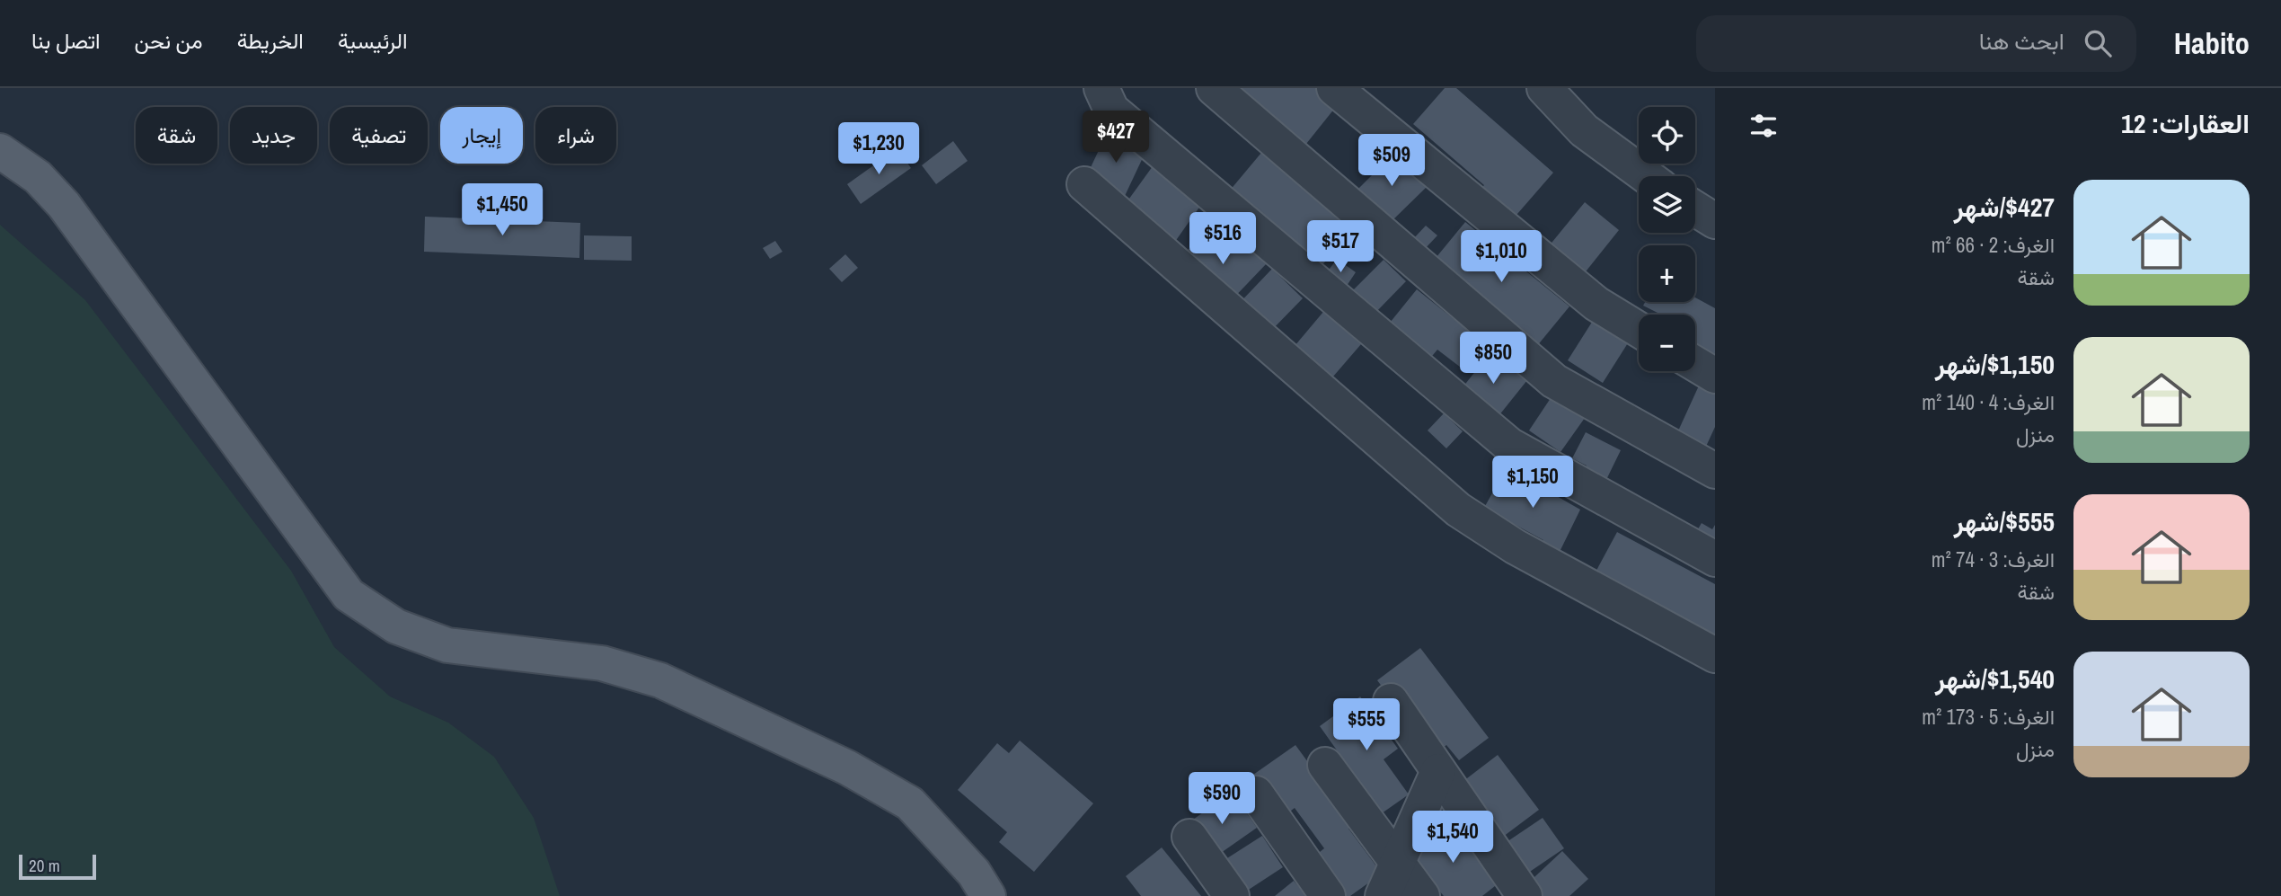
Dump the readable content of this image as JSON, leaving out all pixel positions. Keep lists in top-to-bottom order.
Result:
{
  "scale_bar": "20 m",
  "page": {
    "header": "Habito",
    "search": "ابحث هنا",
    "nav": [
      "الرئيسية",
      "الخريطة",
      "من نحن",
      "اتصل بنا"
    ],
    "heading": "العقارات: 12",
    "map_buttons": ["+", "−"],
    "chip": [
      "شراء",
      "إيجار",
      "تصفية",
      "جديد",
      "شقة"
    ],
    "price": [
      "$427",
      "$1,230",
      "$509",
      "$1,450",
      "$516",
      "$517",
      "$1,010",
      "$850",
      "$1,150",
      "$555",
      "$590",
      "$1,540"
    ],
    "list": [
      {
        "name": "$427/شهر",
        "note": "الغرف: 2 · 66 m² · شقة"
      },
      {
        "name": "$1,150/شهر",
        "note": "الغرف: 4 · 140 m² · منزل"
      },
      {
        "name": "$555/شهر",
        "note": "الغرف: 3 · 74 m² · شقة"
      },
      {
        "name": "$1,540/شهر",
        "note": "الغرف: 5 · 173 m² · منزل"
      }
    ],
    "scale": "20 m"
  }
}
